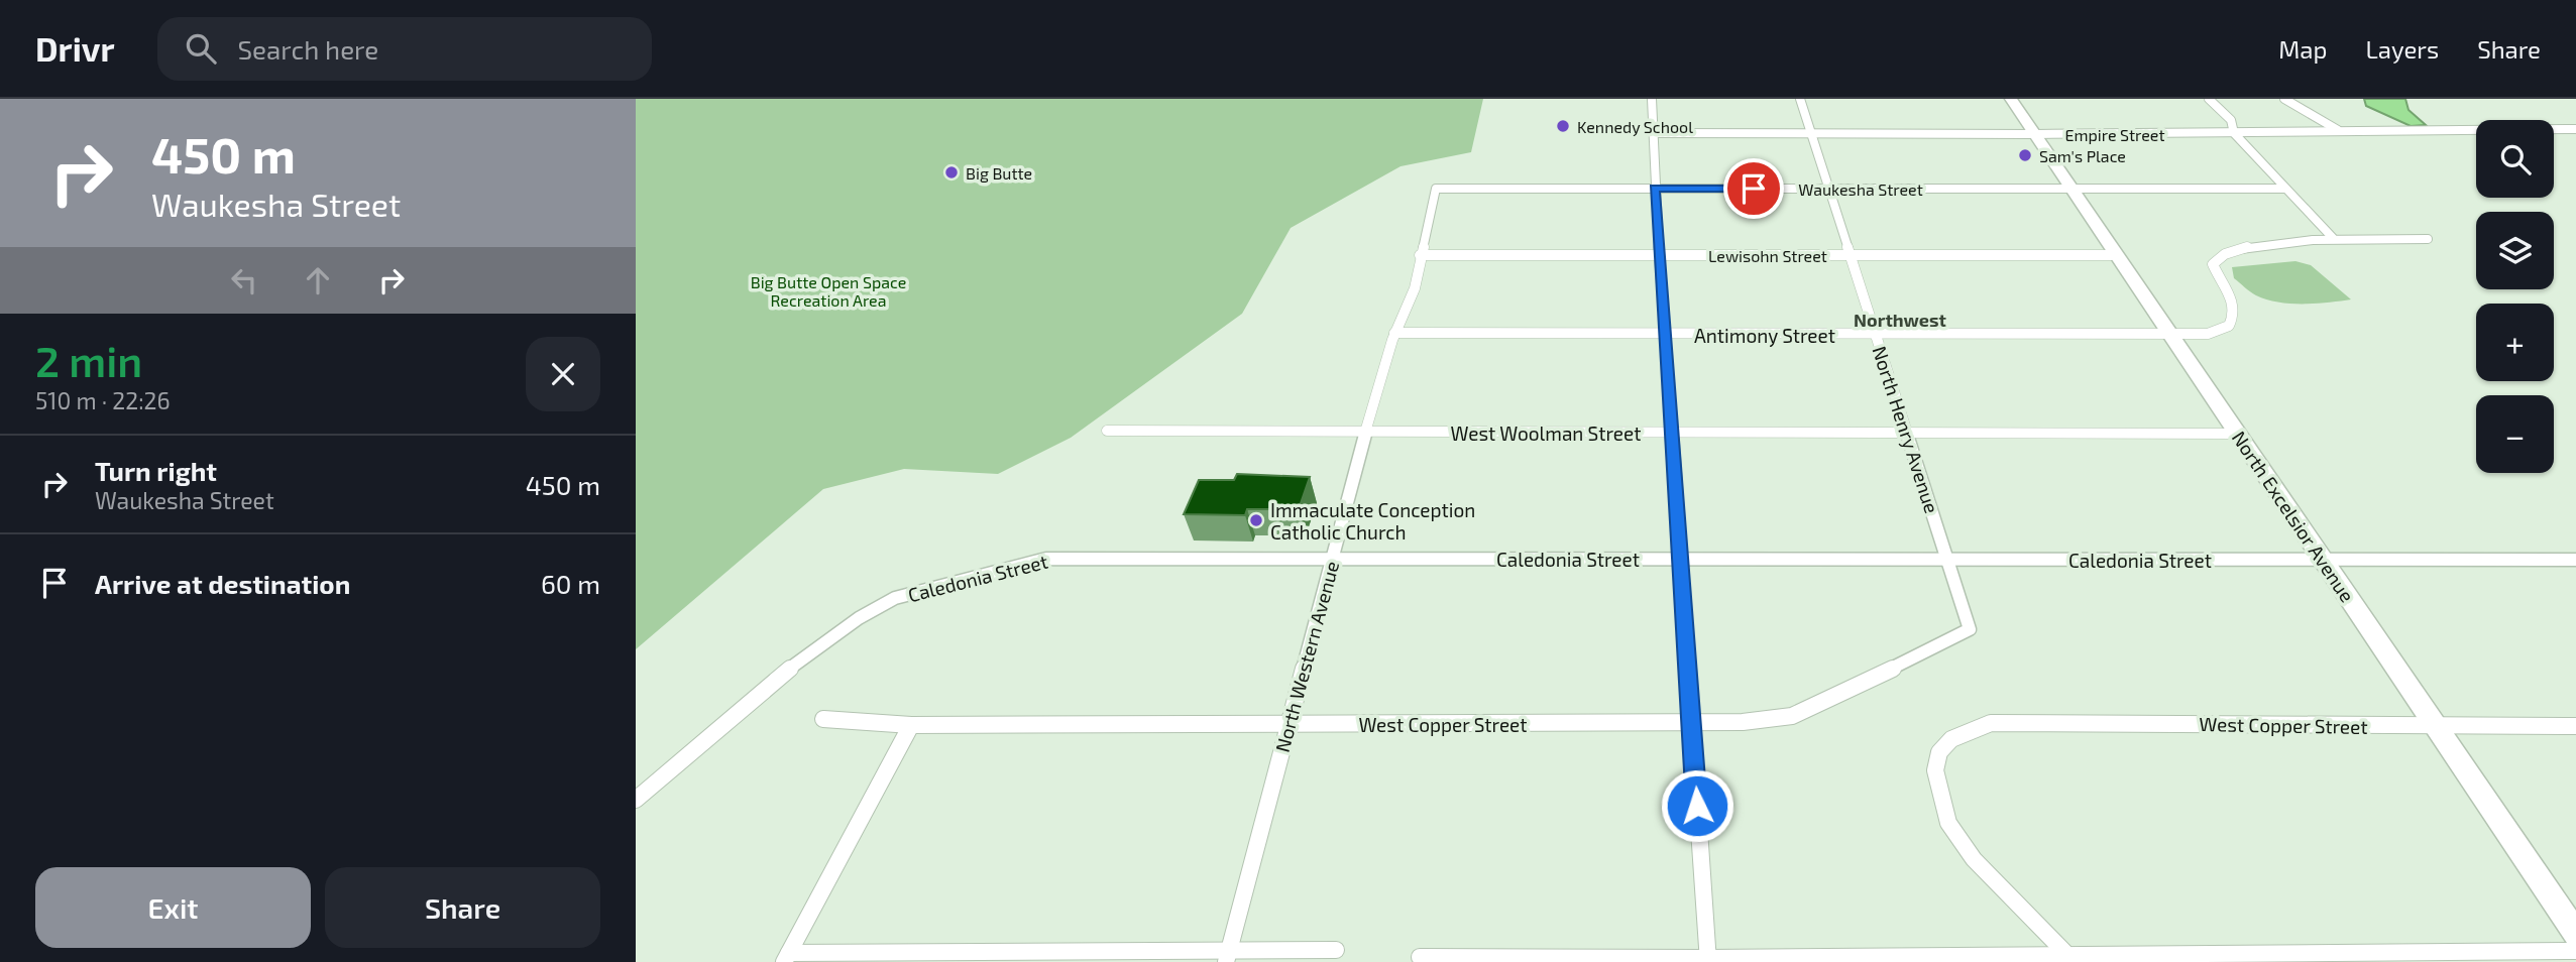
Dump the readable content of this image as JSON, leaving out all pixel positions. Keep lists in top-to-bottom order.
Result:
{
  "streets": {
    "street": [
      "Empire Street",
      "Waukesha Street",
      "Lewisohn Street",
      "Antimony Street",
      "North Henry Avenue",
      "West Woolman Street",
      "North Excelsior Avenue",
      "Caledonia Street",
      "North Western Avenue",
      "West Copper Street"
    ]
  },
  "crossings": [
    ["Empire Street", "North Henry Avenue"],
    ["Empire Street", "North Excelsior Avenue"],
    ["Waukesha Street", "North Henry Avenue"],
    ["Waukesha Street", "North Excelsior Avenue"],
    ["Waukesha Street", "North Western Avenue"],
    ["Lewisohn Street", "North Henry Avenue"],
    ["Lewisohn Street", "North Excelsior Avenue"],
    ["Lewisohn Street", "North Western Avenue"],
    ["Antimony Street", "North Henry Avenue"],
    ["Antimony Street", "North Excelsior Avenue"],
    ["Antimony Street", "North Western Avenue"],
    ["North Henry Avenue", "West Woolman Street"],
    ["North Henry Avenue", "Caledonia Street"],
    ["North Henry Avenue", "West Copper Street"],
    ["West Woolman Street", "North Excelsior Avenue"],
    ["West Woolman Street", "North Western Avenue"],
    ["North Excelsior Avenue", "Caledonia Street"],
    ["North Excelsior Avenue", "West Copper Street"],
    ["Caledonia Street", "North Western Avenue"],
    ["Caledonia Street", "West Copper Street"],
    ["North Western Avenue", "West Copper Street"]
  ],
  "districts": ["Northwest"],
  "parks": ["Big Butte Open Space Recreation Area"],
  "places": [
    "Kennedy School",
    "Sam's Place",
    "Big Butte",
    "Immaculate Conception Catholic Church"
  ],
  "page": {
    "header": "Drivr",
    "search": "Search here",
    "nav": ["Map", "Layers", "Share"],
    "turn": ["450 m", "Waukesha Street"],
    "map_buttons": ["+", "−"],
    "heading": ["2 min", "510 m · 22:26"],
    "list": [
      {
        "name": "Turn right",
        "note": "Waukesha Street",
        "value": "450 m"
      },
      {
        "name": "Arrive at destination",
        "value": "60 m"
      }
    ],
    "buttons": ["Exit", "Share"]
  }
}
